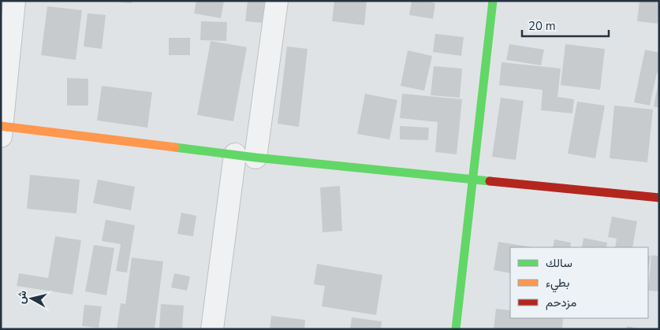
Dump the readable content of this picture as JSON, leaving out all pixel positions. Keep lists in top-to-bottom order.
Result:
{
  "legend": ["سالك", "بطيء", "مزدحم"],
  "scale_bar": "20 m",
  "north": "left"
}
